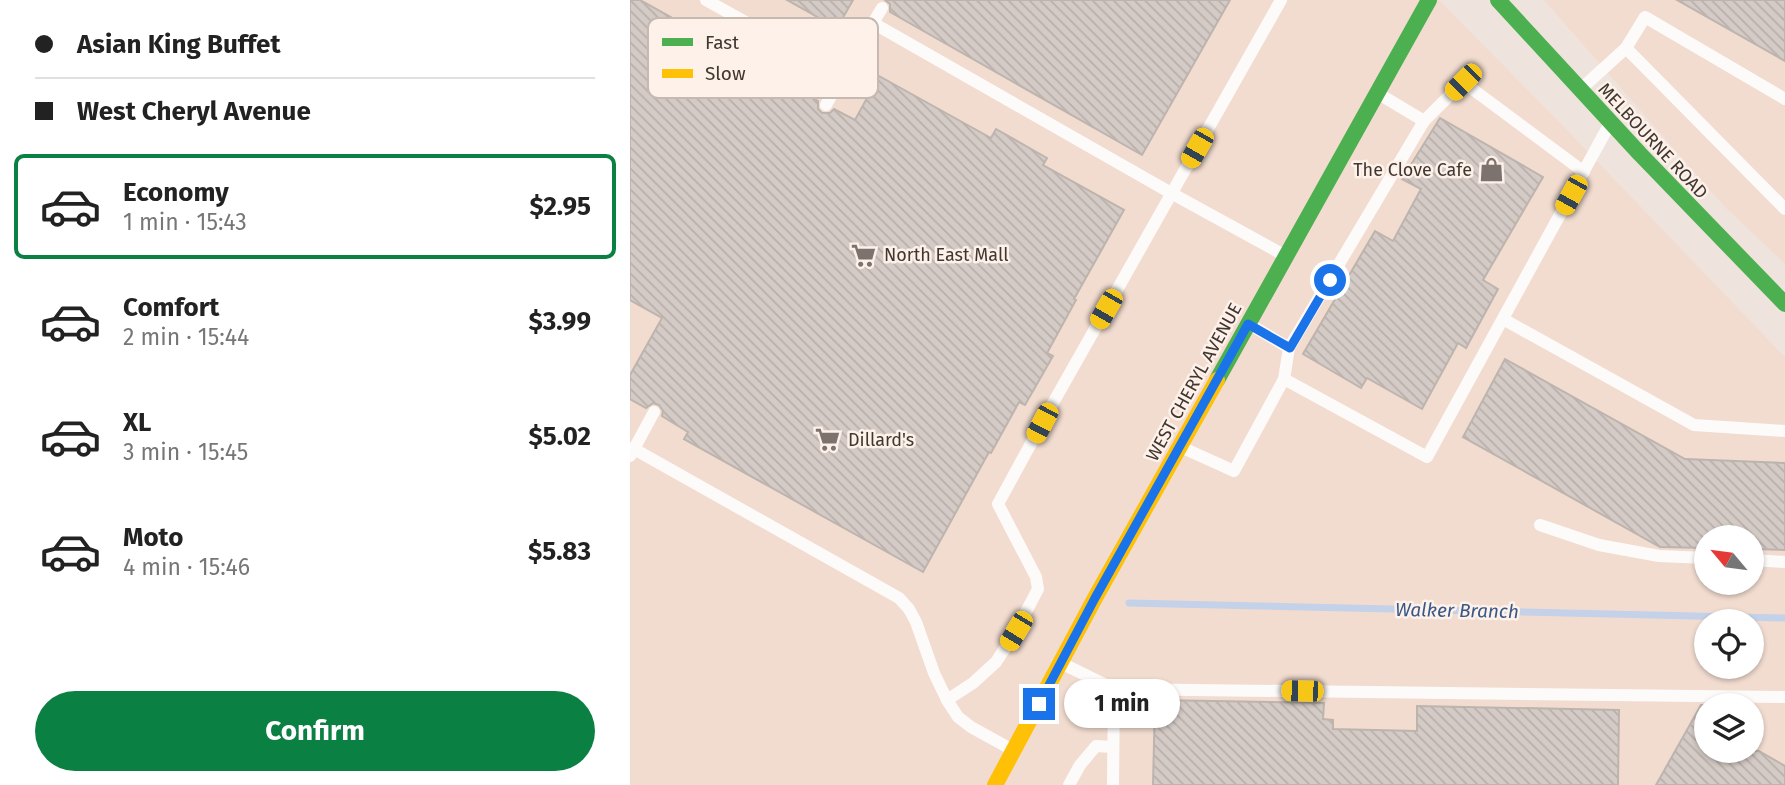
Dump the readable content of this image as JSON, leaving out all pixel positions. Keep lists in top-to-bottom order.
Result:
{
  "streets": {
    "street": ["MELBOURNE ROAD", "WEST CHERYL AVENUE"]
  },
  "water": ["Walker Branch"],
  "places": {
    "shop": ["The Clove Cafe"],
    "supermarket": ["North East Mall", "Dillard's"]
  },
  "legend": ["Fast", "Slow"],
  "north": "top left",
  "page": {
    "banner": ["Asian King Buffet", "West Cheryl Avenue"],
    "list": [
      {
        "name": "Economy",
        "note": "1 min · 15:43",
        "value": "$2.95"
      },
      {
        "name": "Comfort",
        "note": "2 min · 15:44",
        "value": "$3.99"
      },
      {
        "name": "XL",
        "note": "3 min · 15:45",
        "value": "$5.02"
      },
      {
        "name": "Moto",
        "note": "4 min · 15:46",
        "value": "$5.83"
      }
    ],
    "buttons": "Confirm",
    "bubble": "1 min"
  }
}
